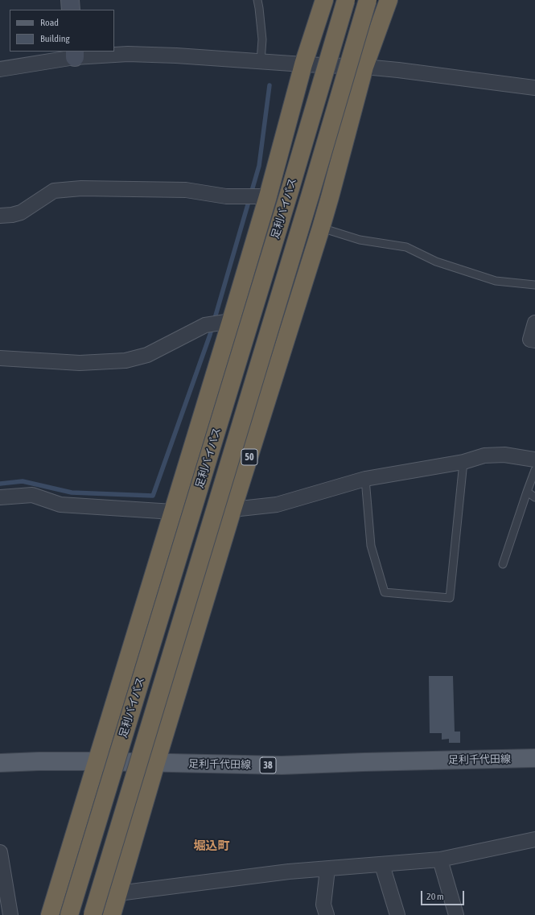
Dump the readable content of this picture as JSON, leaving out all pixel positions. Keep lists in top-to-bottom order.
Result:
{
  "streets": {
    "highway": ["足利バイパス", "50"],
    "main road": ["足利千代田線", "38"]
  },
  "crossings": [
    ["50", "足利千代田線"]
  ],
  "districts": ["堀込町"],
  "legend": ["Road", "Building"],
  "scale_bar": "20 m"
}
